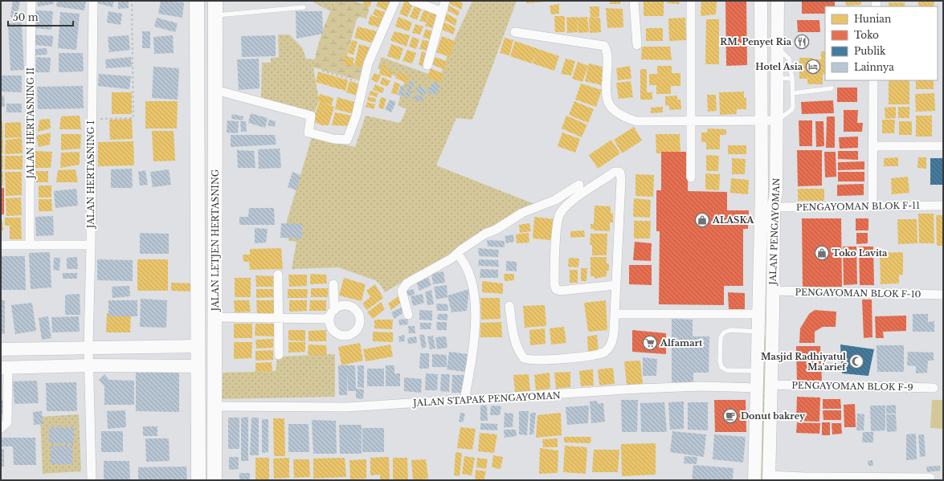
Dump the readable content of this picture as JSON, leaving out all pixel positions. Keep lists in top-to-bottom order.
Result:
{
  "streets": {
    "main road": ["JALAN LETJEN HERTASNING"],
    "street": [
      "JALAN HERTASNING II",
      "JALAN HERTASNING I",
      "PENGAYOMAN BLOK F-11",
      "JALAN PENGAYOMAN",
      "PENGAYOMAN BLOK F-10",
      "PENGAYOMAN BLOK F-9",
      "JALAN STAPAK PENGAYOMAN"
    ]
  },
  "crossings": [
    ["PENGAYOMAN BLOK F-11", "JALAN PENGAYOMAN"],
    ["JALAN PENGAYOMAN", "PENGAYOMAN BLOK F-10"],
    ["JALAN PENGAYOMAN", "PENGAYOMAN BLOK F-9"],
    ["JALAN PENGAYOMAN", "JALAN STAPAK PENGAYOMAN"],
    ["JALAN LETJEN HERTASNING", "JALAN STAPAK PENGAYOMAN"]
  ],
  "places": {
    "restaurant": ["RM. Penyet Ria"],
    "hotel": ["Hotel Asia"],
    "shop": ["ALASKA", "Toko Lavita"],
    "supermarket": ["Alfamart"],
    "mosque": ["Masjid Radhiyatul Ma'arief"],
    "cafe": ["Donut bakrey"]
  },
  "legend": [
    "Hunian",
    "Toko",
    "Publik",
    "Lainnya"
  ],
  "scale_bar": "50 m"
}
